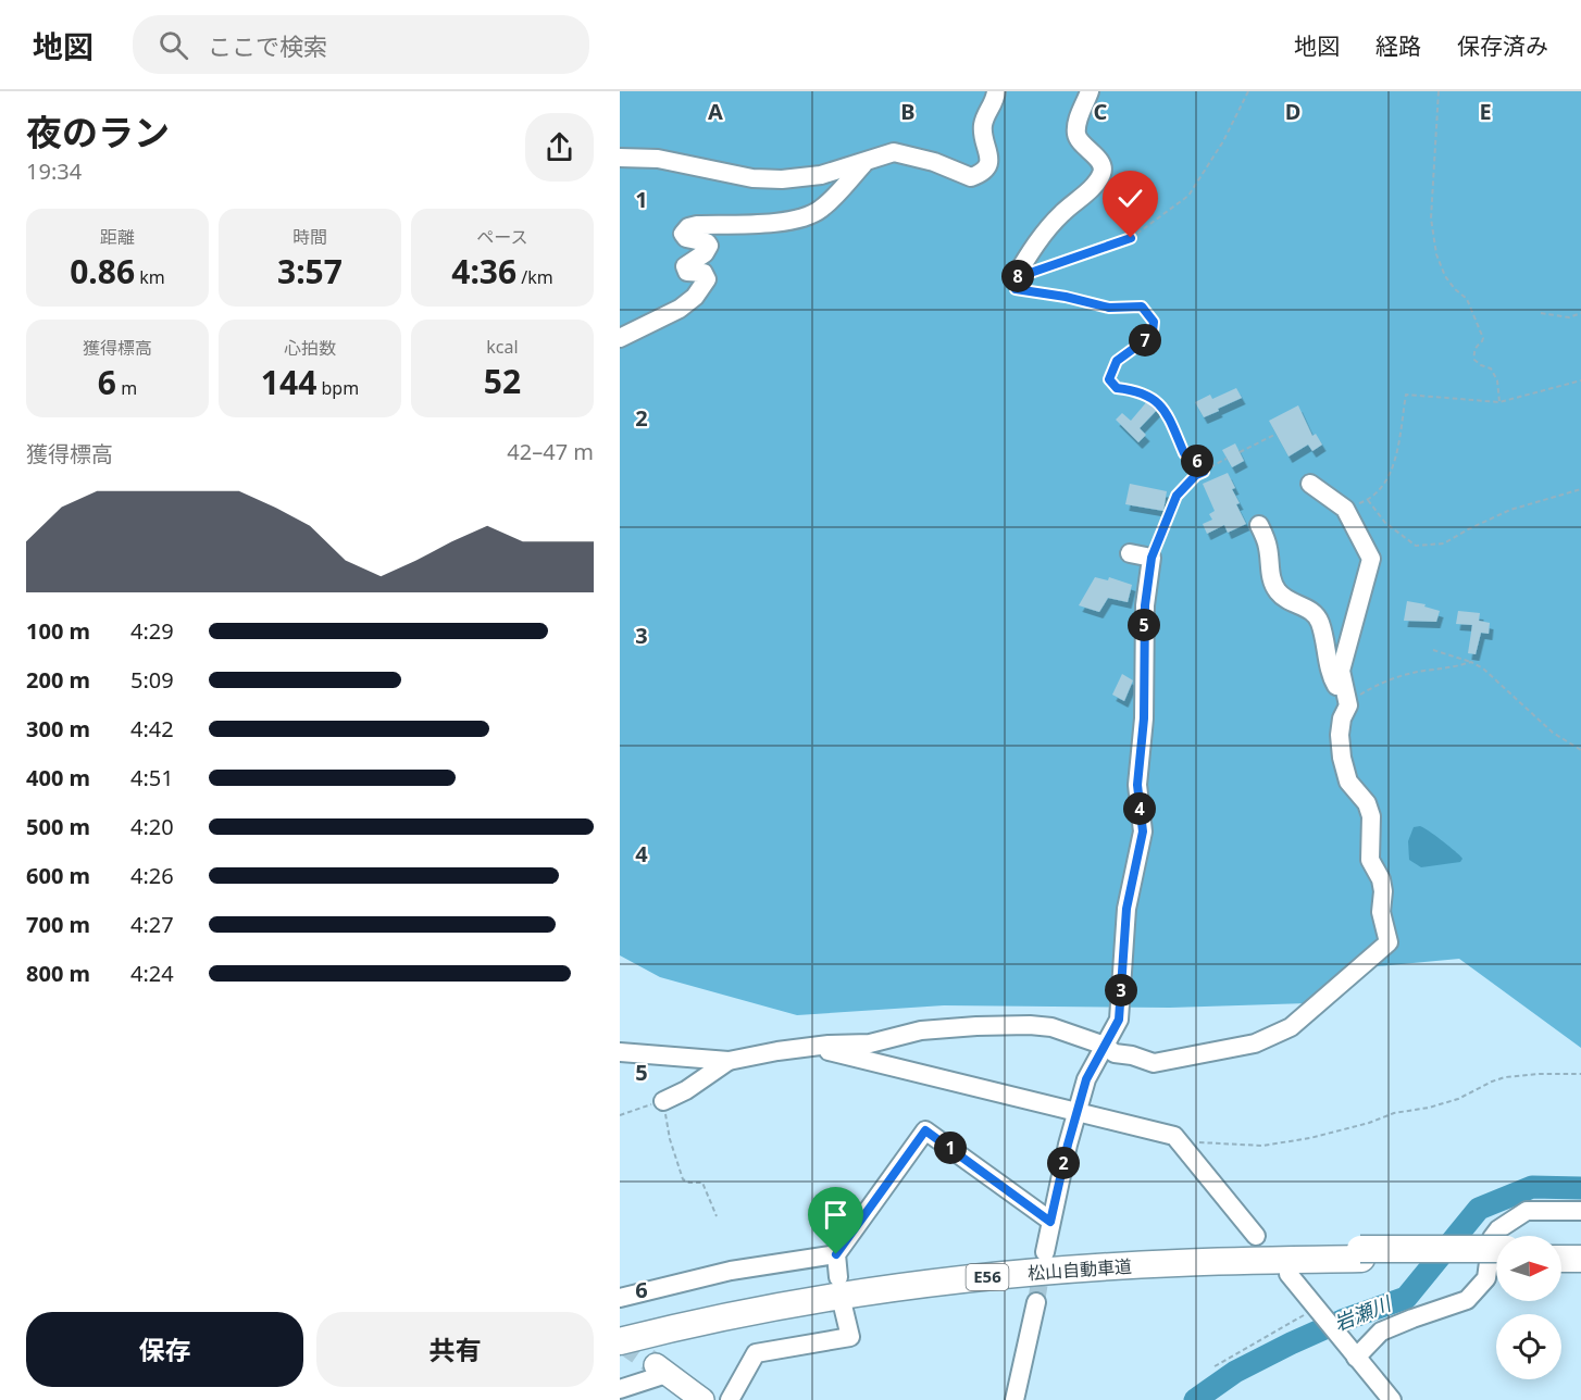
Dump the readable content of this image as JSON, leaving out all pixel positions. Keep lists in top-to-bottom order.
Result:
{
  "streets": {
    "highway": ["松山自動車道", "E56"]
  },
  "water": ["岩瀬川"],
  "north": "right",
  "page": {
    "header": "地図",
    "search": "ここで検索",
    "nav": ["地図", "経路", "保存済み"],
    "heading": ["夜のラン", "19:34"],
    "stats": [
      ["距離", "0.86 km"],
      ["時間", "3:57"],
      ["ペース", "4:36 /km"],
      ["獲得標高", "6 m"],
      ["心拍数", "144 bpm"],
      ["kcal", "52"]
    ],
    "pins": [
      "8",
      "7",
      "6",
      "5",
      "4",
      "3",
      "1",
      "2"
    ],
    "chart": ["獲得標高", "42–47 m"],
    "list": [
      {
        "name": "100 m",
        "note": "4:29"
      },
      {
        "name": "200 m",
        "note": "5:09"
      },
      {
        "name": "300 m",
        "note": "4:42"
      },
      {
        "name": "400 m",
        "note": "4:51"
      },
      {
        "name": "500 m",
        "note": "4:20"
      },
      {
        "name": "600 m",
        "note": "4:26"
      },
      {
        "name": "700 m",
        "note": "4:27"
      },
      {
        "name": "800 m",
        "note": "4:24"
      }
    ],
    "buttons": ["保存", "共有"]
  },
  "grid": {
    "columns": [
      "A",
      "B",
      "C",
      "D",
      "E"
    ],
    "rows": [
      "1",
      "2",
      "3",
      "4",
      "5",
      "6"
    ]
  }
}
